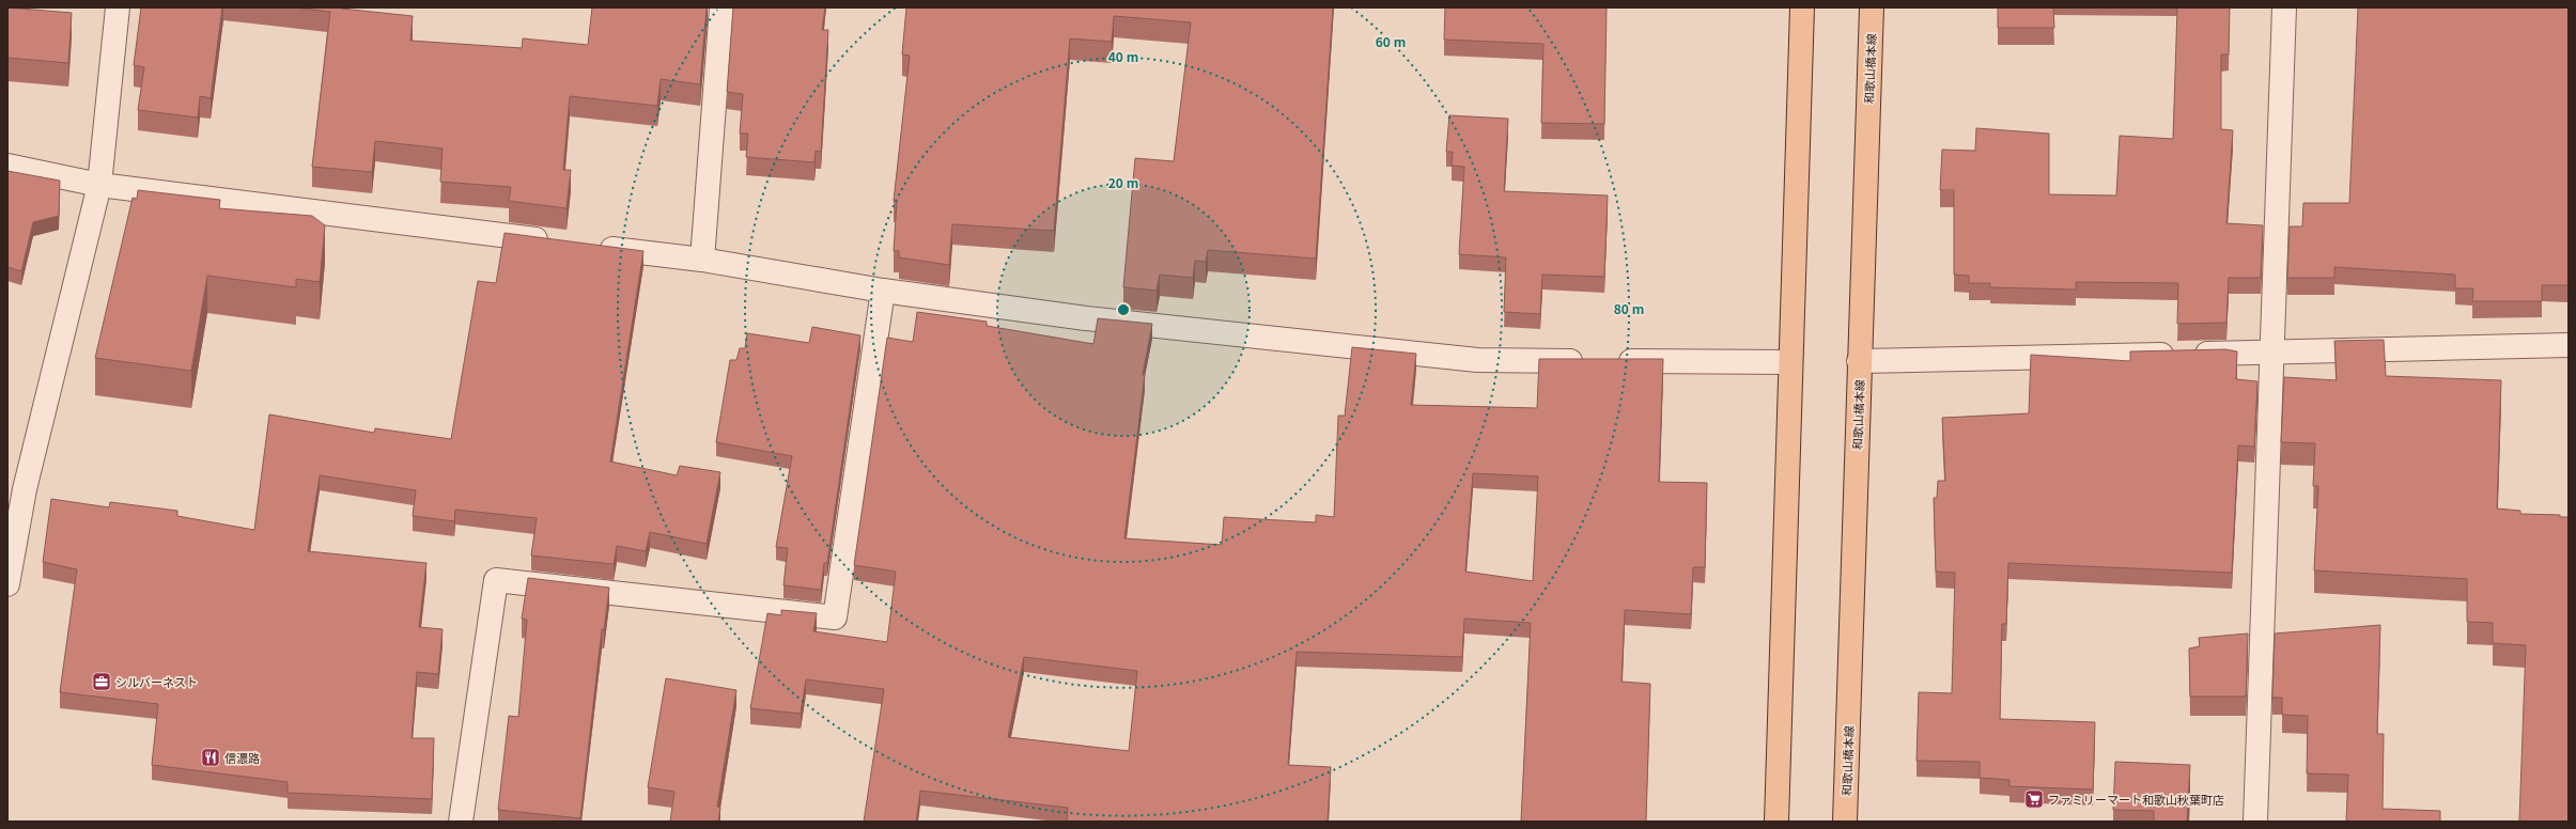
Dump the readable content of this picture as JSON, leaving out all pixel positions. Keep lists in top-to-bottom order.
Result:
{
  "streets": {
    "main road": ["和歌山橋本線"]
  },
  "places": {
    "office": ["シルバーネスト"],
    "restaurant": ["信濃路"],
    "supermarket": ["ファミリーマート和歌山秋葉町店"]
  },
  "rings": [
    "60 m",
    "40 m",
    "20 m",
    "80 m"
  ]
}
